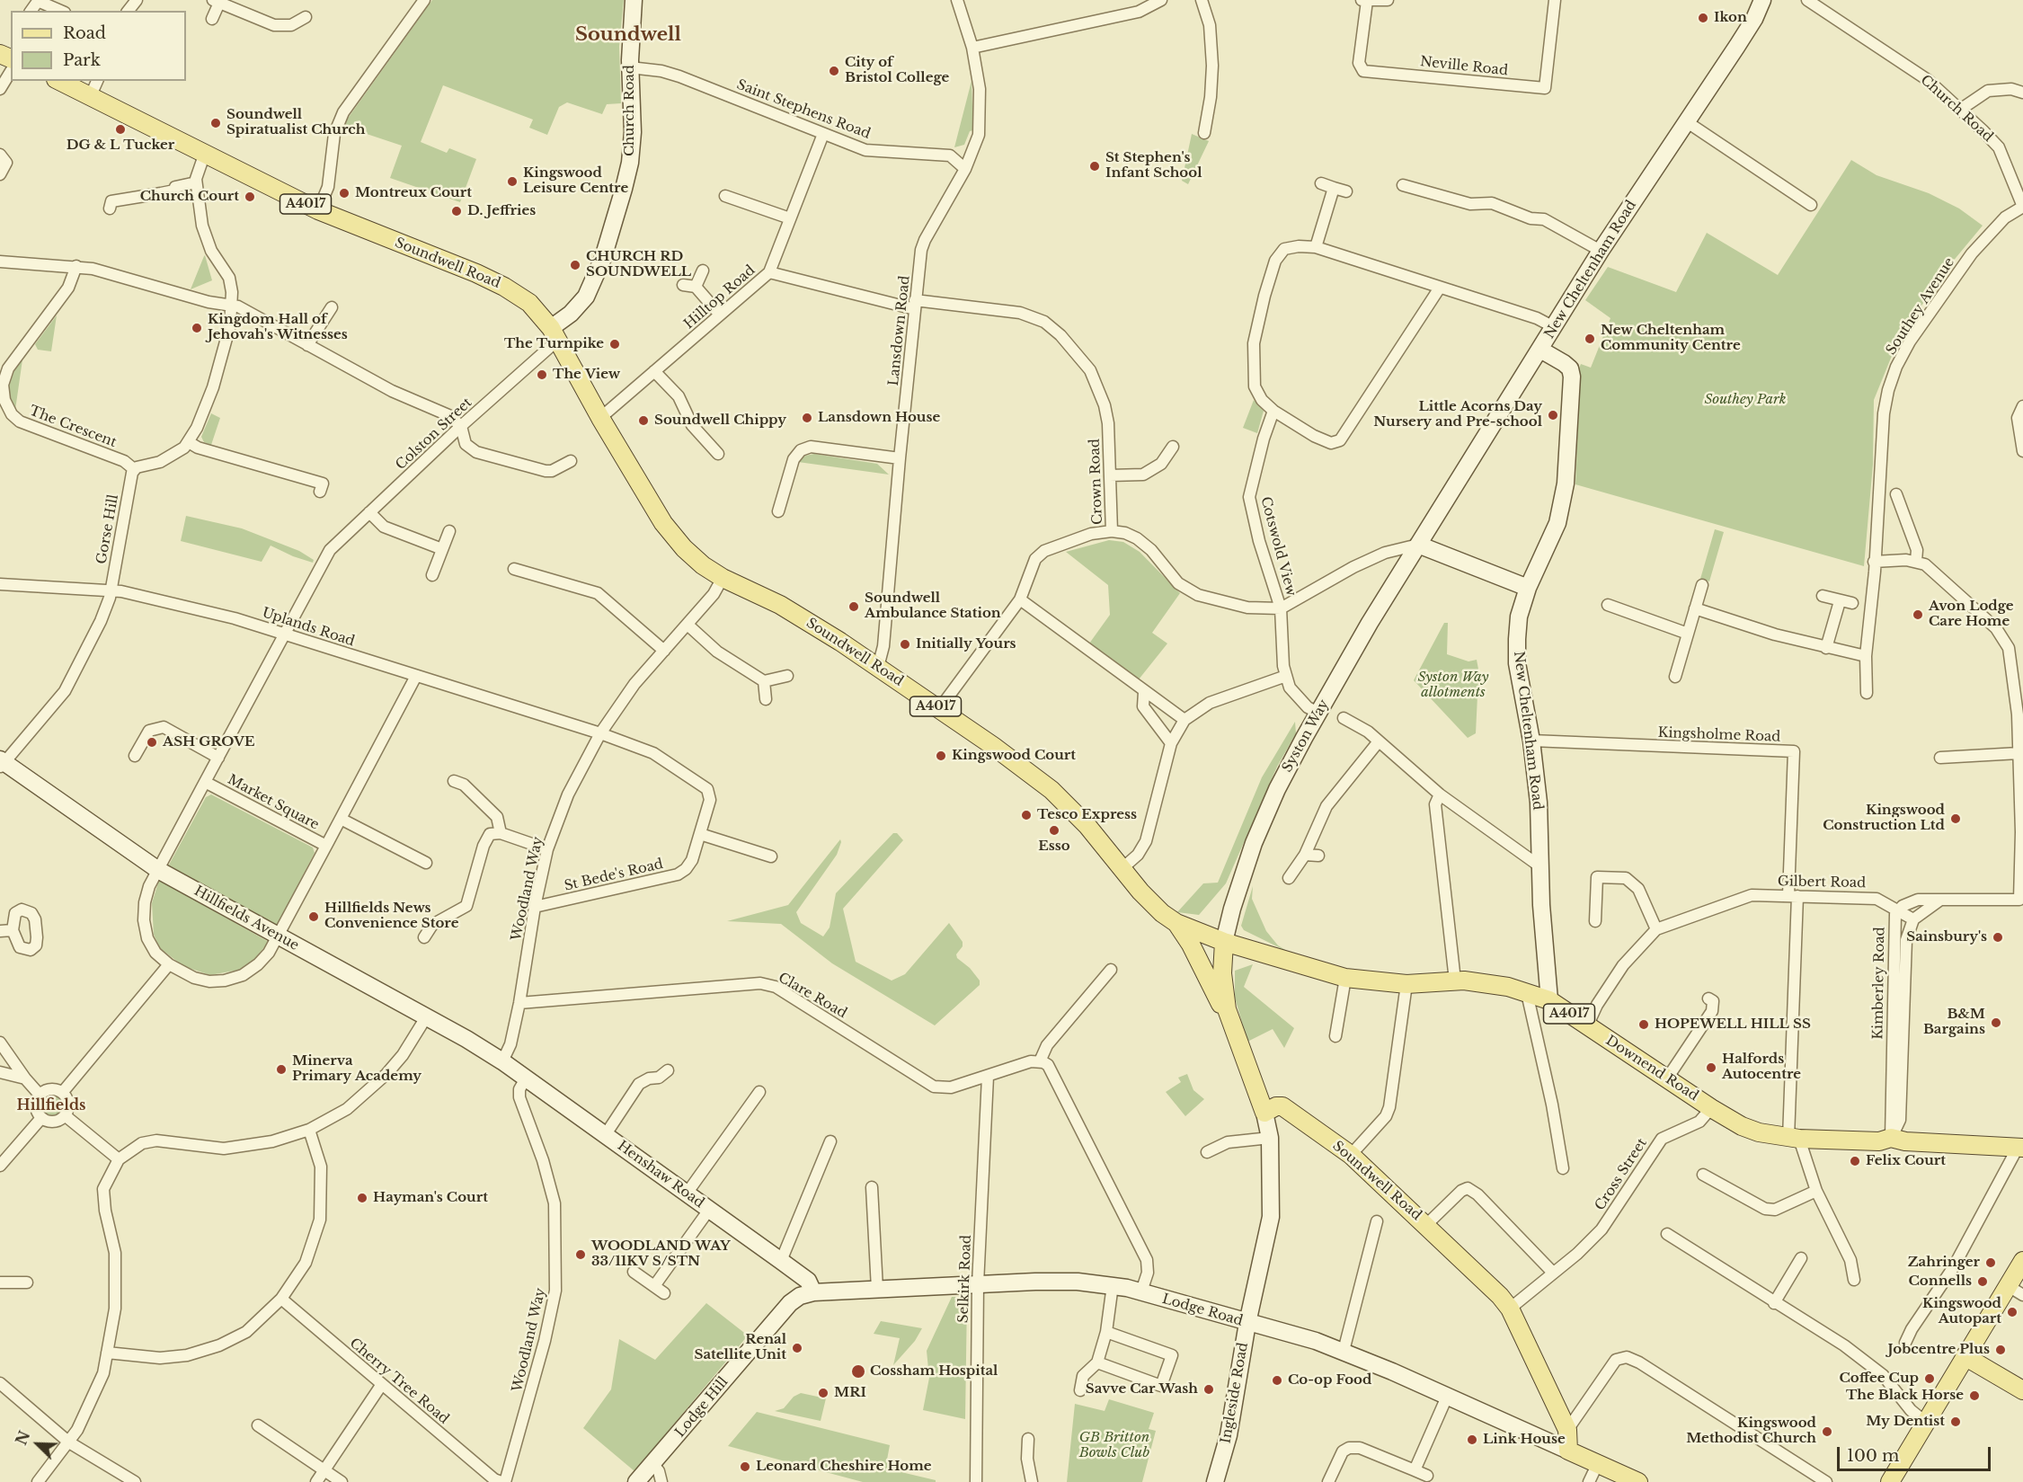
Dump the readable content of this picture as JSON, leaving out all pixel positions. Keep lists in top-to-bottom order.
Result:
{
  "streets": {
    "main road": ["A4017", "Soundwell Road", "Downend Road"],
    "street": [
      "Neville Road",
      "Church Road",
      "Saint Stephens Road",
      "New Cheltenham Road",
      "Hilltop Road",
      "Southey Avenue",
      "Lansdown Road",
      "The Crescent",
      "Colston Street",
      "Crown Road",
      "Gorse Hill",
      "Cotswold View",
      "Uplands Road",
      "Kingsholme Road",
      "Syston Way",
      "Market Square",
      "St Bede's Road",
      "Gilbert Road",
      "Woodland Way",
      "Hillfields Avenue",
      "Kimberley Road",
      "Clare Road",
      "Henshaw Road",
      "Cross Street",
      "Selkirk Road",
      "Lodge Road",
      "Cherry Tree Road",
      "Ingleside Road",
      "Lodge Hill"
    ]
  },
  "crossings": [
    ["Church Road", "Saint Stephens Road"],
    ["Church Road", "Soundwell Road"],
    ["Church Road", "Southey Avenue"],
    ["Church Road", "Colston Street"],
    ["Saint Stephens Road", "Hilltop Road"],
    ["Saint Stephens Road", "Lansdown Road"],
    ["Soundwell Road", "Hilltop Road"],
    ["Soundwell Road", "Lansdown Road"],
    ["Soundwell Road", "Colston Street"],
    ["Soundwell Road", "Crown Road"],
    ["Soundwell Road", "Syston Way"],
    ["Soundwell Road", "Woodland Way"],
    ["Soundwell Road", "Downend Road"],
    ["Soundwell Road", "Cross Street"],
    ["Soundwell Road", "Lodge Road"],
    ["Soundwell Road", "Ingleside Road"],
    ["New Cheltenham Road", "Kingsholme Road"],
    ["New Cheltenham Road", "Syston Way"],
    ["New Cheltenham Road", "Downend Road"],
    ["Hilltop Road", "Crown Road"],
    ["Lansdown Road", "Crown Road"],
    ["The Crescent", "Gorse Hill"],
    ["Colston Street", "Uplands Road"],
    ["Gorse Hill", "Uplands Road"],
    ["Gorse Hill", "Hillfields Avenue"],
    ["Uplands Road", "St Bede's Road"],
    ["Uplands Road", "Woodland Way"],
    ["Kingsholme Road", "Gilbert Road"],
    ["Syston Way", "Downend Road"],
    ["Market Square", "Hillfields Avenue"],
    ["St Bede's Road", "Woodland Way"],
    ["Gilbert Road", "Kimberley Road"],
    ["Gilbert Road", "Downend Road"],
    ["Woodland Way", "Hillfields Avenue"],
    ["Woodland Way", "Clare Road"],
    ["Woodland Way", "Henshaw Road"],
    ["Hillfields Avenue", "Henshaw Road"],
    ["Kimberley Road", "Downend Road"],
    ["Clare Road", "Selkirk Road"],
    ["Downend Road", "Cross Street"],
    ["Henshaw Road", "Lodge Road"],
    ["Henshaw Road", "Lodge Hill"],
    ["Selkirk Road", "Lodge Road"],
    ["Lodge Road", "Ingleside Road"],
    ["Lodge Road", "Lodge Hill"]
  ],
  "districts": ["Soundwell", "Hillfields"],
  "parks": ["Southey Park", "Syston Way allotments", "GB Britton Bowls Club"],
  "places": [
    "Ikon",
    "City of Bristol College",
    "Soundwell Spiratualist Church",
    "DG & L Tucker",
    "St Stephen's Infant School",
    "Kingswood Leisure Centre",
    "Montreux Court",
    "Church Court",
    "D. Jeffries",
    "CHURCH RD SOUNDWELL",
    "Kingdom Hall of Jehovah's Witnesses",
    "New Cheltenham Community Centre",
    "The Turnpike",
    "The View",
    "Little Acorns Day Nursery and Pre-school",
    "Lansdown House",
    "Soundwell Chippy",
    "Soundwell Ambulance Station",
    "Avon Lodge Care Home",
    "Initially Yours",
    "ASH GROVE",
    "Kingswood Court",
    "Tesco Express",
    "Kingswood Construction Ltd",
    "Esso",
    "Hillfields News Convenience Store",
    "Sainsbury's",
    "B&M Bargains",
    "HOPEWELL HILL SS",
    "Halfords Autocentre",
    "Minerva Primary Academy",
    "Felix Court",
    "Hayman's Court",
    "WOODLAND WAY 33/11KV S/STN",
    "Zahringer",
    "Connells",
    "Kingswood Autopart",
    "Renal Satellite Unit",
    "Jobcentre Plus",
    "Cossham Hospital",
    "Coffee Cup",
    "Co-op Food",
    "Savve Car Wash",
    "MRI",
    "The Black Horse",
    "My Dentist",
    "Kingswood Methodist Church",
    "Link House",
    "Leonard Cheshire Home"
  ],
  "legend": ["Road", "Park"],
  "scale_bar": "100 m",
  "north": "top left"
}
